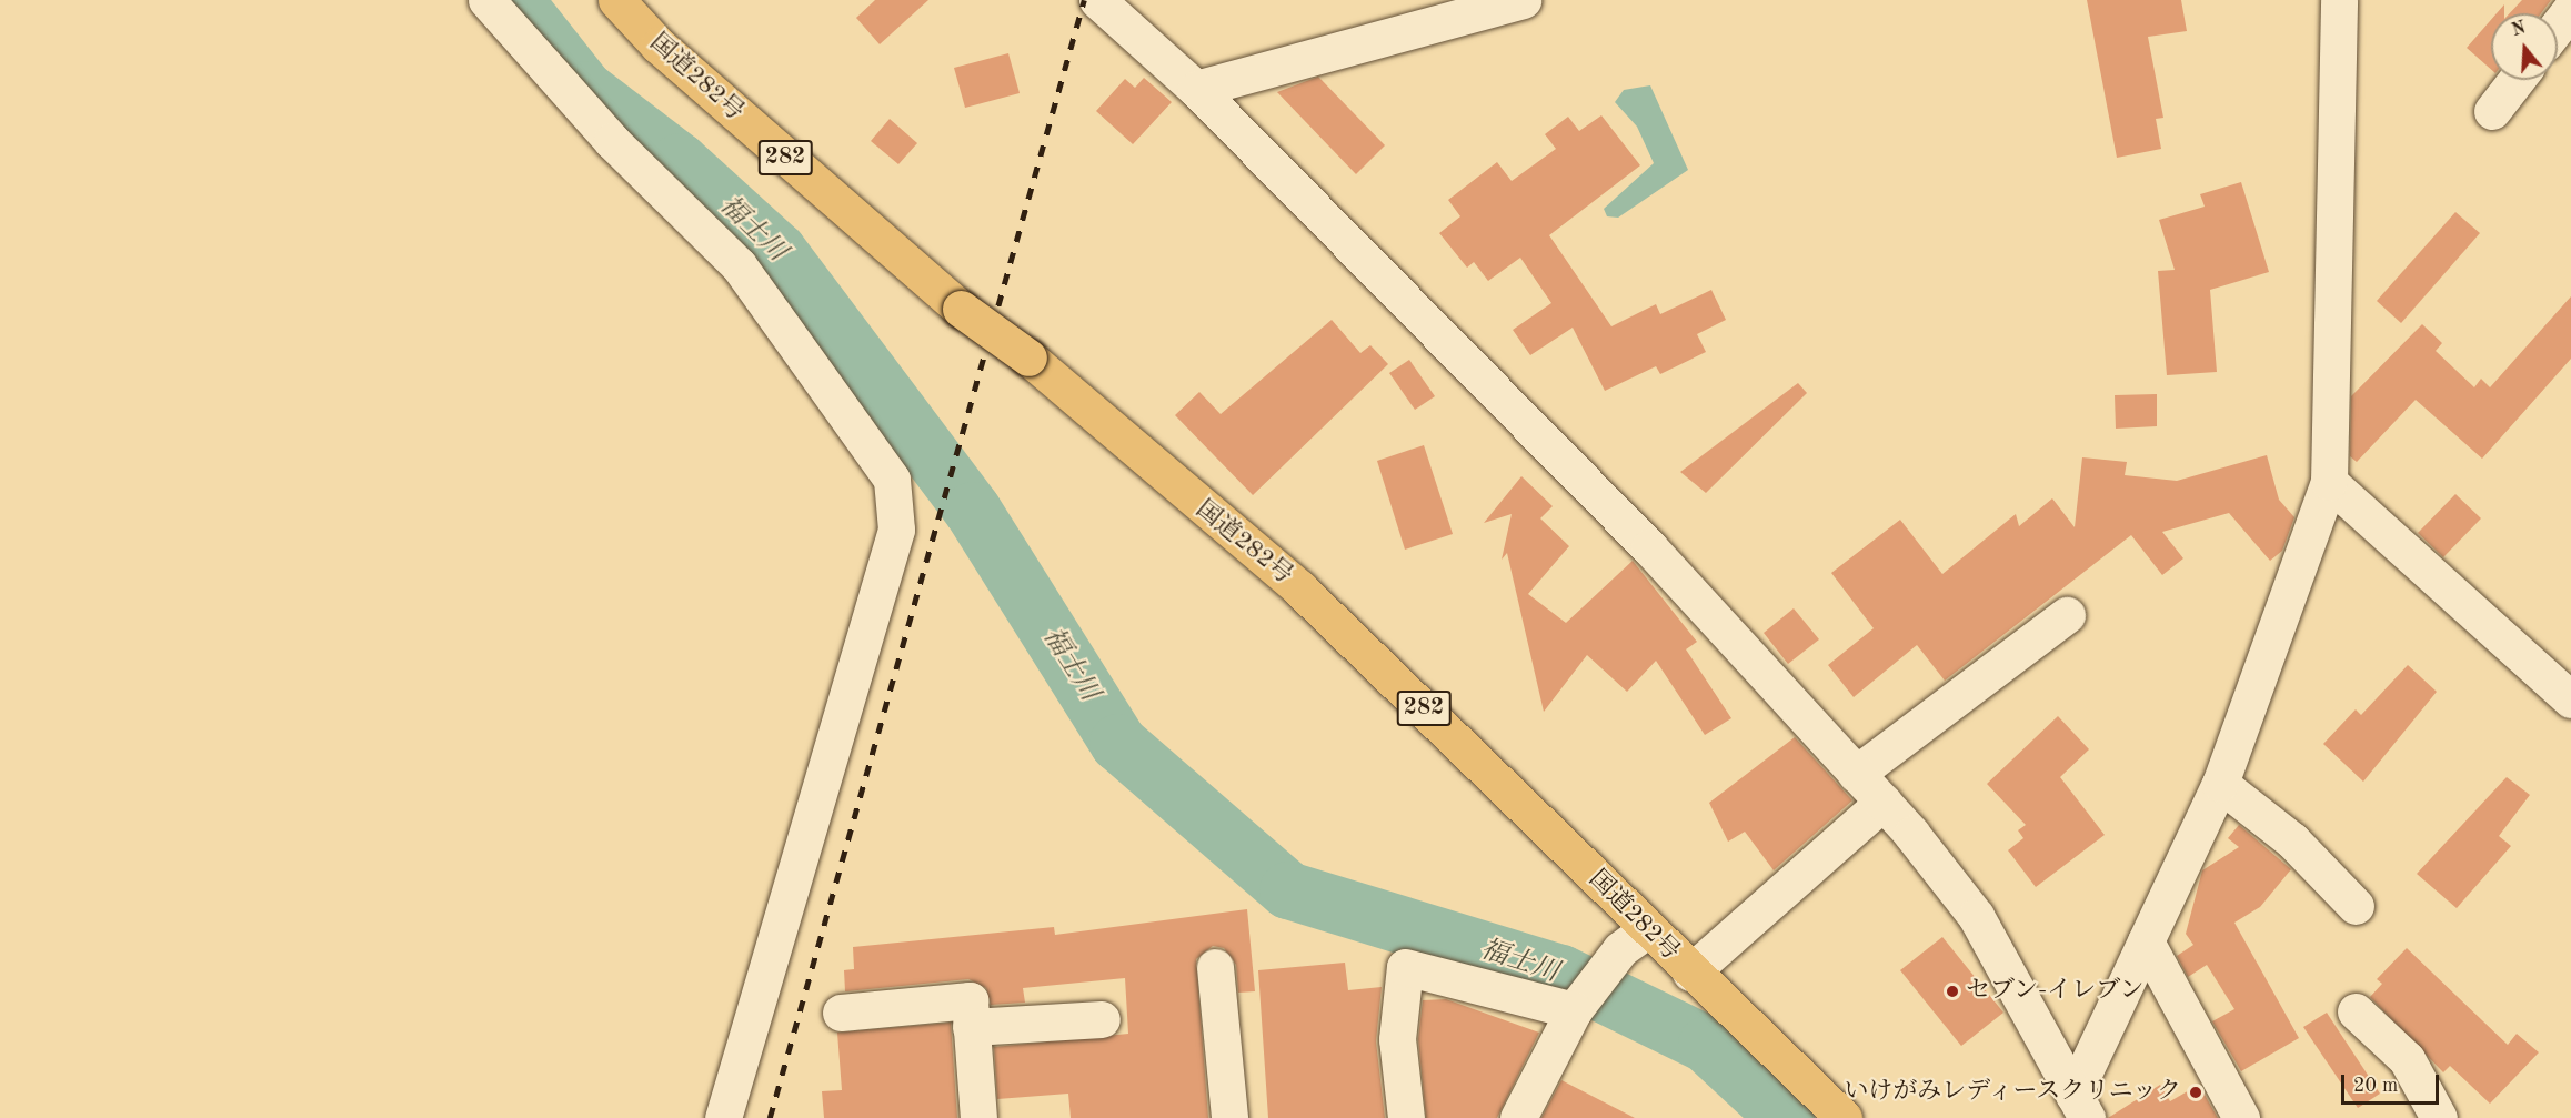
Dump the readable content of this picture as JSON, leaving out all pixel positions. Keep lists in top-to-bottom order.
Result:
{
  "streets": {
    "highway": ["国道282号", "282"]
  },
  "water": ["福士川"],
  "places": ["セブン-イレブン", "いけがみレディースクリニック"],
  "scale_bar": "20 m",
  "north": "top"
}
